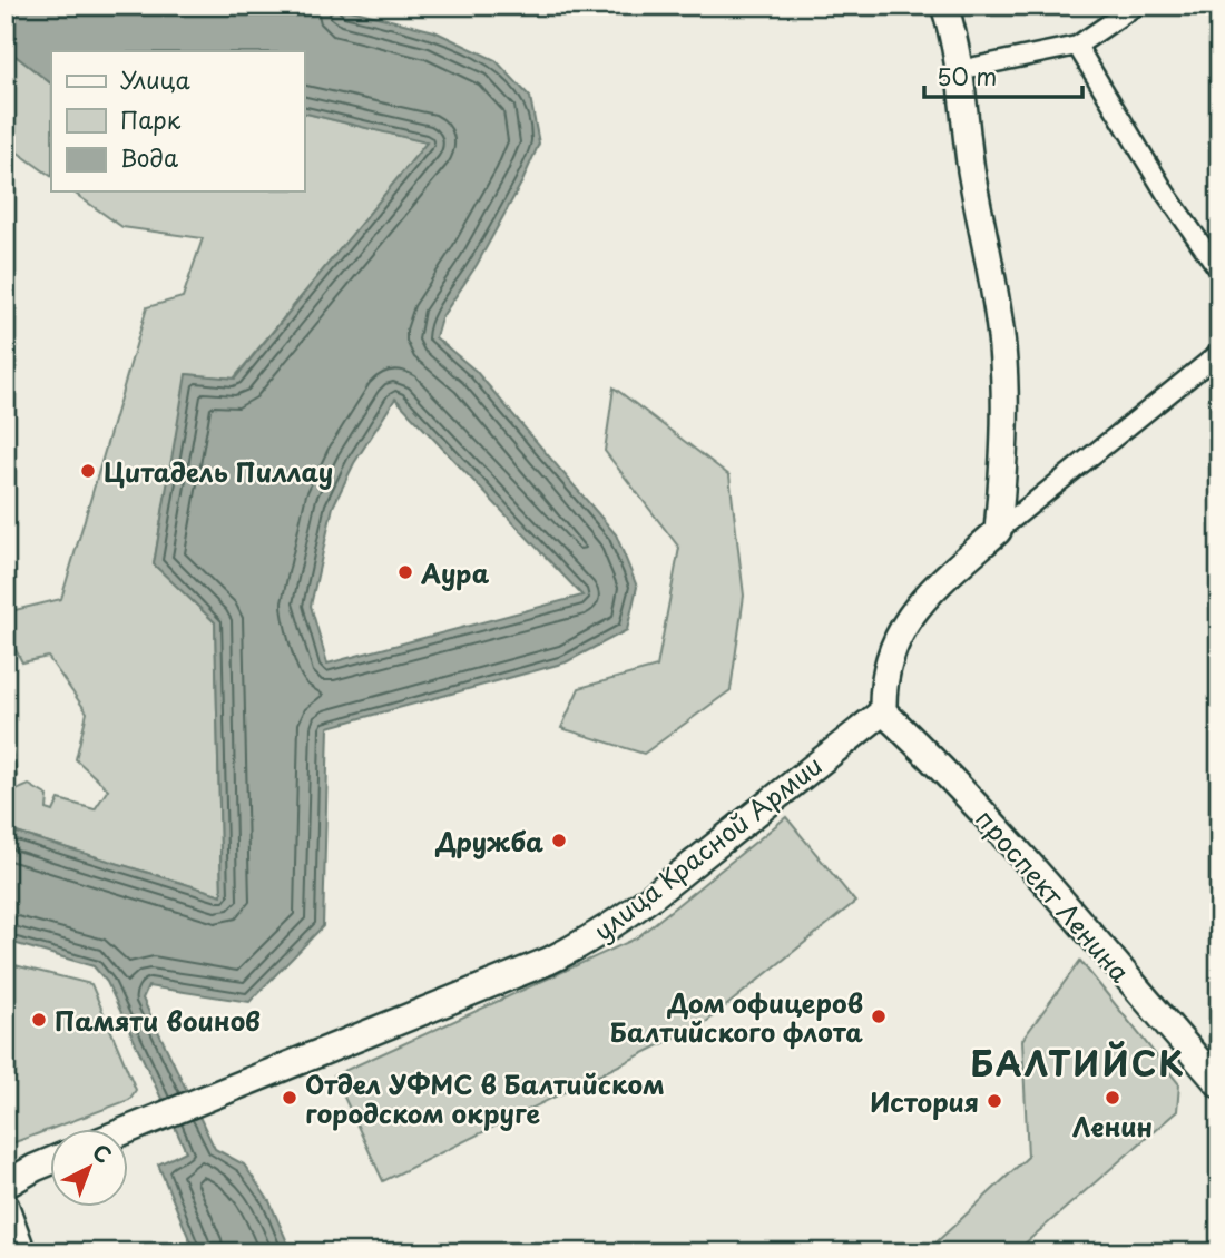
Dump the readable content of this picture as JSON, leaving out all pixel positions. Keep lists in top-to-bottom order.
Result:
{
  "streets": {
    "street": ["улица Красной Армии", "проспект Ленина"]
  },
  "crossings": [
    ["улица Красной Армии", "проспект Ленина"]
  ],
  "districts": ["БАЛТИЙСК"],
  "places": [
    "Цитадель Пиллау",
    "Аура",
    "Дружба",
    "Дом офицеров Балтийского флота",
    "Памяти воинов",
    "Отдел УФМС в Балтийском городском округе",
    "Ленин",
    "История"
  ],
  "legend": ["Улица", "Парк", "Вода"],
  "scale_bar": "50 m",
  "north": "top right"
}
